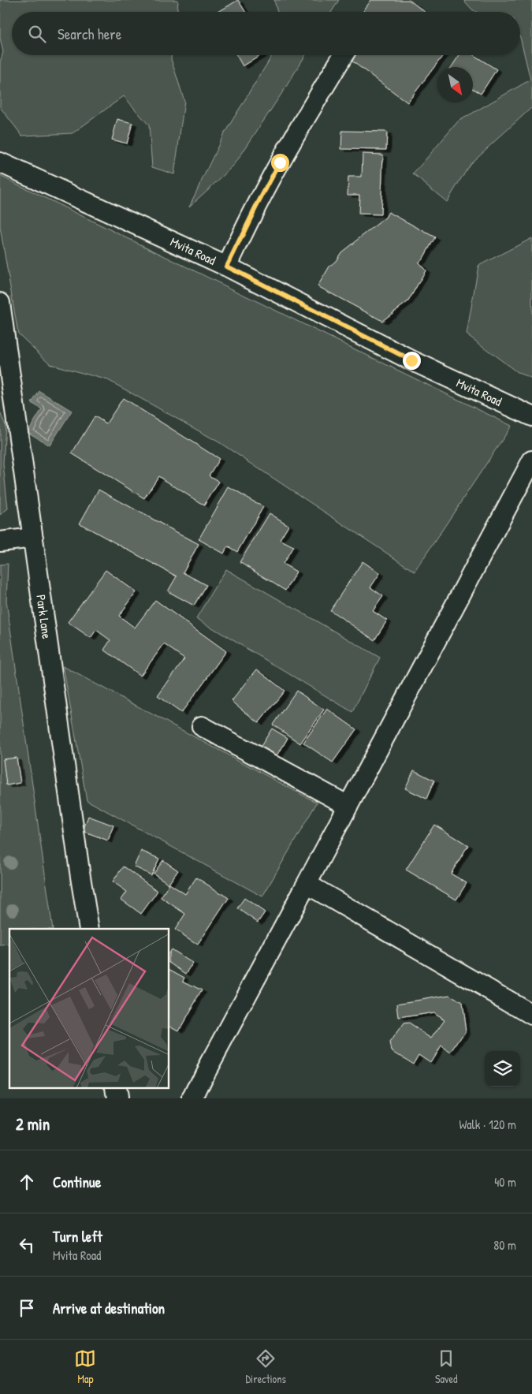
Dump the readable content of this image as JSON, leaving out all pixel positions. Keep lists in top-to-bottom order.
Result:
{
  "streets": {
    "street": ["Mvita Road", "Park Lane"]
  },
  "north": "bottom right",
  "page": {
    "search": "Search here",
    "heading": ["2 min", "Walk · 120 m"],
    "list": [
      ["Continue", "40 m"],
      ["Turn left", "Mvita Road", "80 m"],
      "Arrive at destination"
    ],
    "nav": ["Map", "Directions", "Saved"]
  }
}
